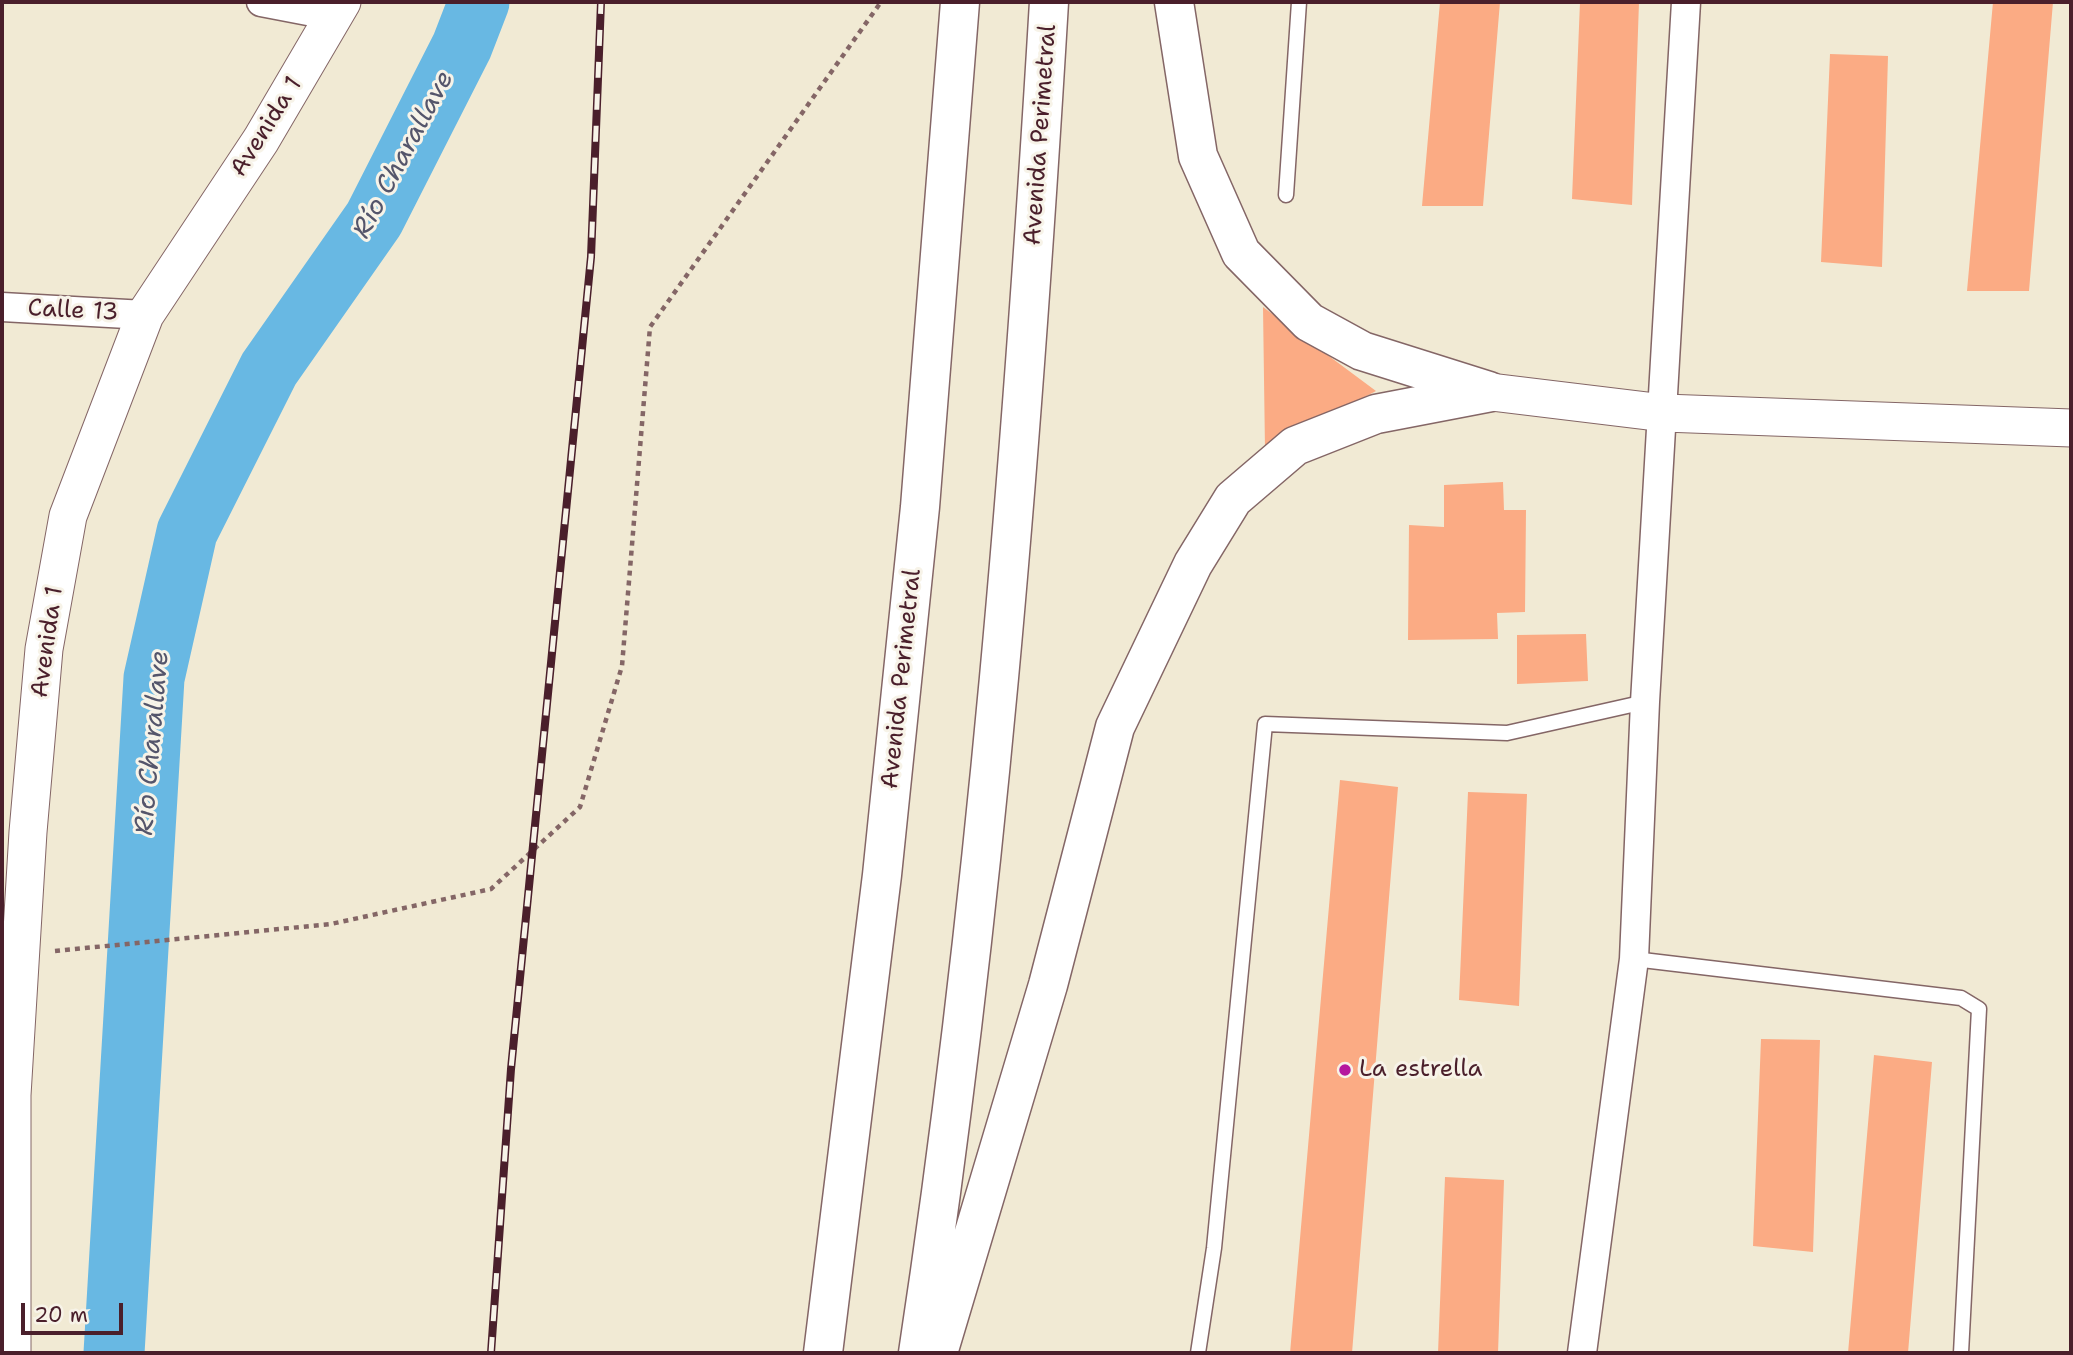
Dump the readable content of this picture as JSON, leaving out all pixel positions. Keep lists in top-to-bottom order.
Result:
{
  "streets": {
    "highway": ["Avenida Perimetral"],
    "street": ["Avenida 1", "Calle 13"]
  },
  "crossings": [
    ["Avenida 1", "Calle 13"]
  ],
  "water": ["Río Charallave"],
  "places": ["La estrella"],
  "scale_bar": "20 m"
}
